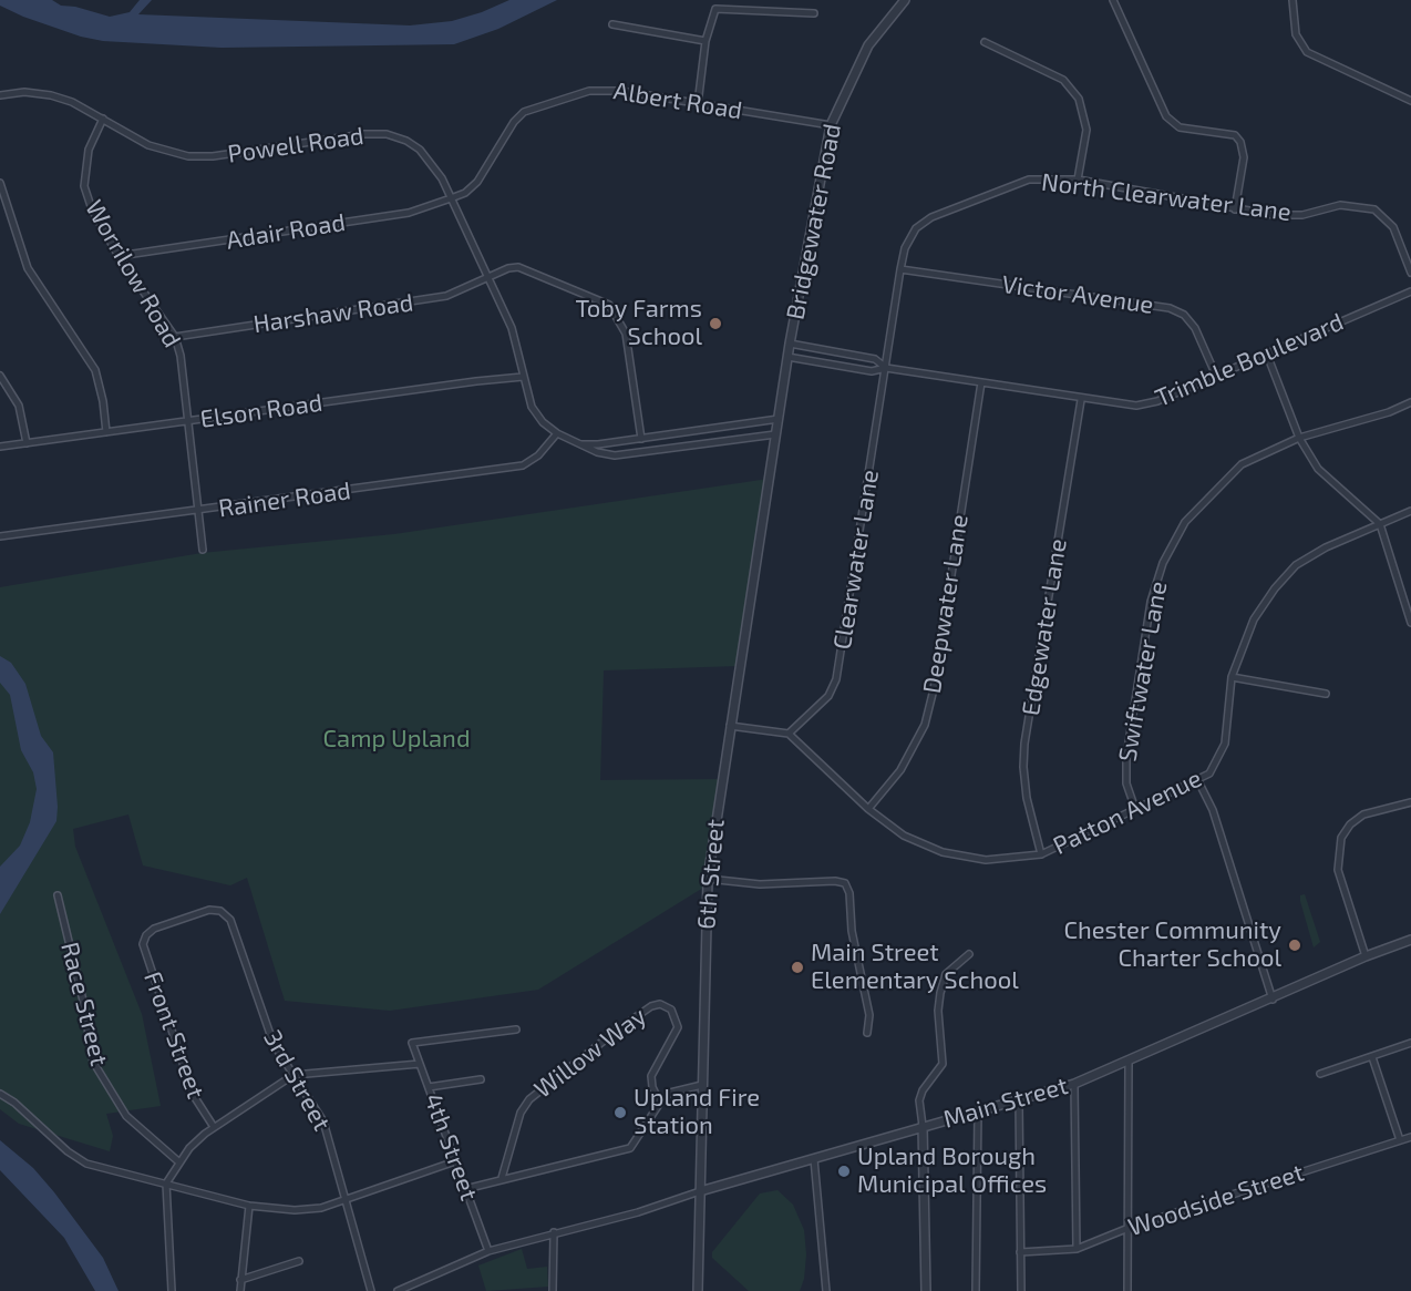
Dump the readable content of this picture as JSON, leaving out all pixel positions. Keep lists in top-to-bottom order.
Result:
{
  "streets": {
    "street": [
      "Albert Road",
      "Powell Road",
      "North Clearwater Lane",
      "Bridgewater Road",
      "Adair Road",
      "Worrilow Road",
      "Victor Avenue",
      "Harshaw Road",
      "Trimble Boulevard",
      "Elson Road",
      "Rainer Road",
      "Clearwater Lane",
      "Deepwater Lane",
      "Edgewater Lane",
      "Swiftwater Lane",
      "Patton Avenue",
      "6th Street",
      "Race Street",
      "Front Street",
      "Willow Way",
      "3rd Street",
      "Main Street",
      "4th Street",
      "Woodside Street"
    ]
  },
  "crossings": [
    ["Albert Road", "Powell Road"],
    ["Albert Road", "Bridgewater Road"],
    ["Albert Road", "Adair Road"],
    ["Powell Road", "Bridgewater Road"],
    ["Powell Road", "Adair Road"],
    ["Powell Road", "Worrilow Road"],
    ["Powell Road", "Harshaw Road"],
    ["Powell Road", "Elson Road"],
    ["Powell Road", "Rainer Road"],
    ["North Clearwater Lane", "Victor Avenue"],
    ["North Clearwater Lane", "Trimble Boulevard"],
    ["North Clearwater Lane", "Clearwater Lane"],
    ["Bridgewater Road", "Trimble Boulevard"],
    ["Bridgewater Road", "6th Street"],
    ["Adair Road", "Worrilow Road"],
    ["Worrilow Road", "Harshaw Road"],
    ["Worrilow Road", "Elson Road"],
    ["Worrilow Road", "Rainer Road"],
    ["Victor Avenue", "Trimble Boulevard"],
    ["Trimble Boulevard", "Clearwater Lane"],
    ["Trimble Boulevard", "Deepwater Lane"],
    ["Trimble Boulevard", "Edgewater Lane"],
    ["Clearwater Lane", "Patton Avenue"],
    ["Deepwater Lane", "Patton Avenue"],
    ["Edgewater Lane", "Patton Avenue"],
    ["Swiftwater Lane", "Patton Avenue"],
    ["6th Street", "Main Street"],
    ["Front Street", "3rd Street"],
    ["Main Street", "4th Street"]
  ],
  "parks": ["Camp Upland"],
  "places": [
    "Toby Farms School",
    "Chester Community Charter School",
    "Main Street Elementary School",
    "Upland Fire Station",
    "Upland Borough Municipal Offices"
  ]
}
